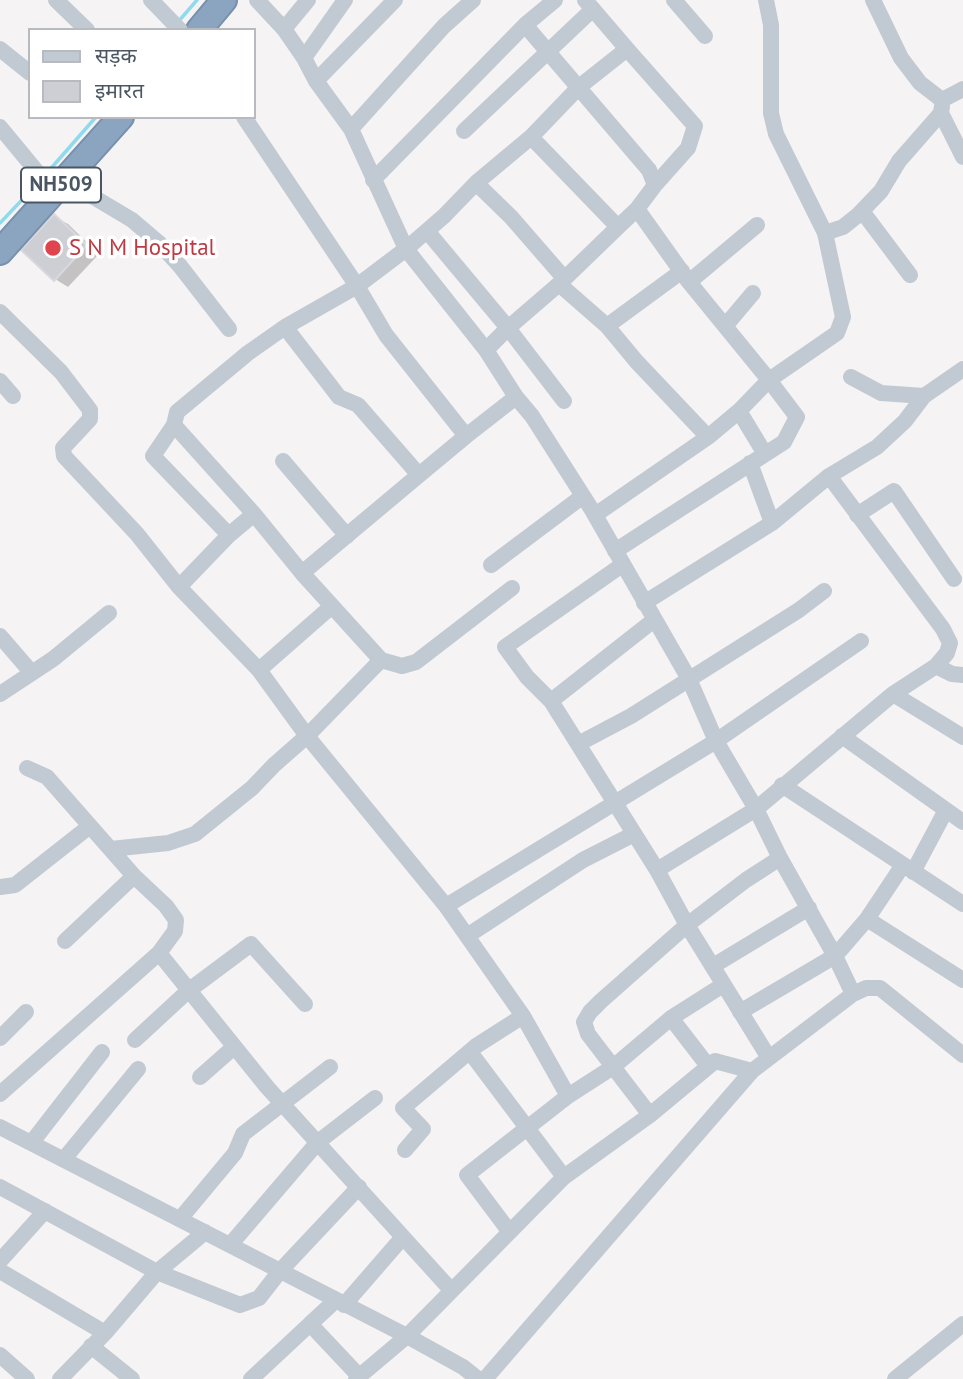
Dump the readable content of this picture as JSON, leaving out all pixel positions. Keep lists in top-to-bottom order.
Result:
{
  "streets": {
    "highway": ["NH509"]
  },
  "places": ["S N M Hospital"],
  "legend": ["सड़क", "इमारत"]
}
